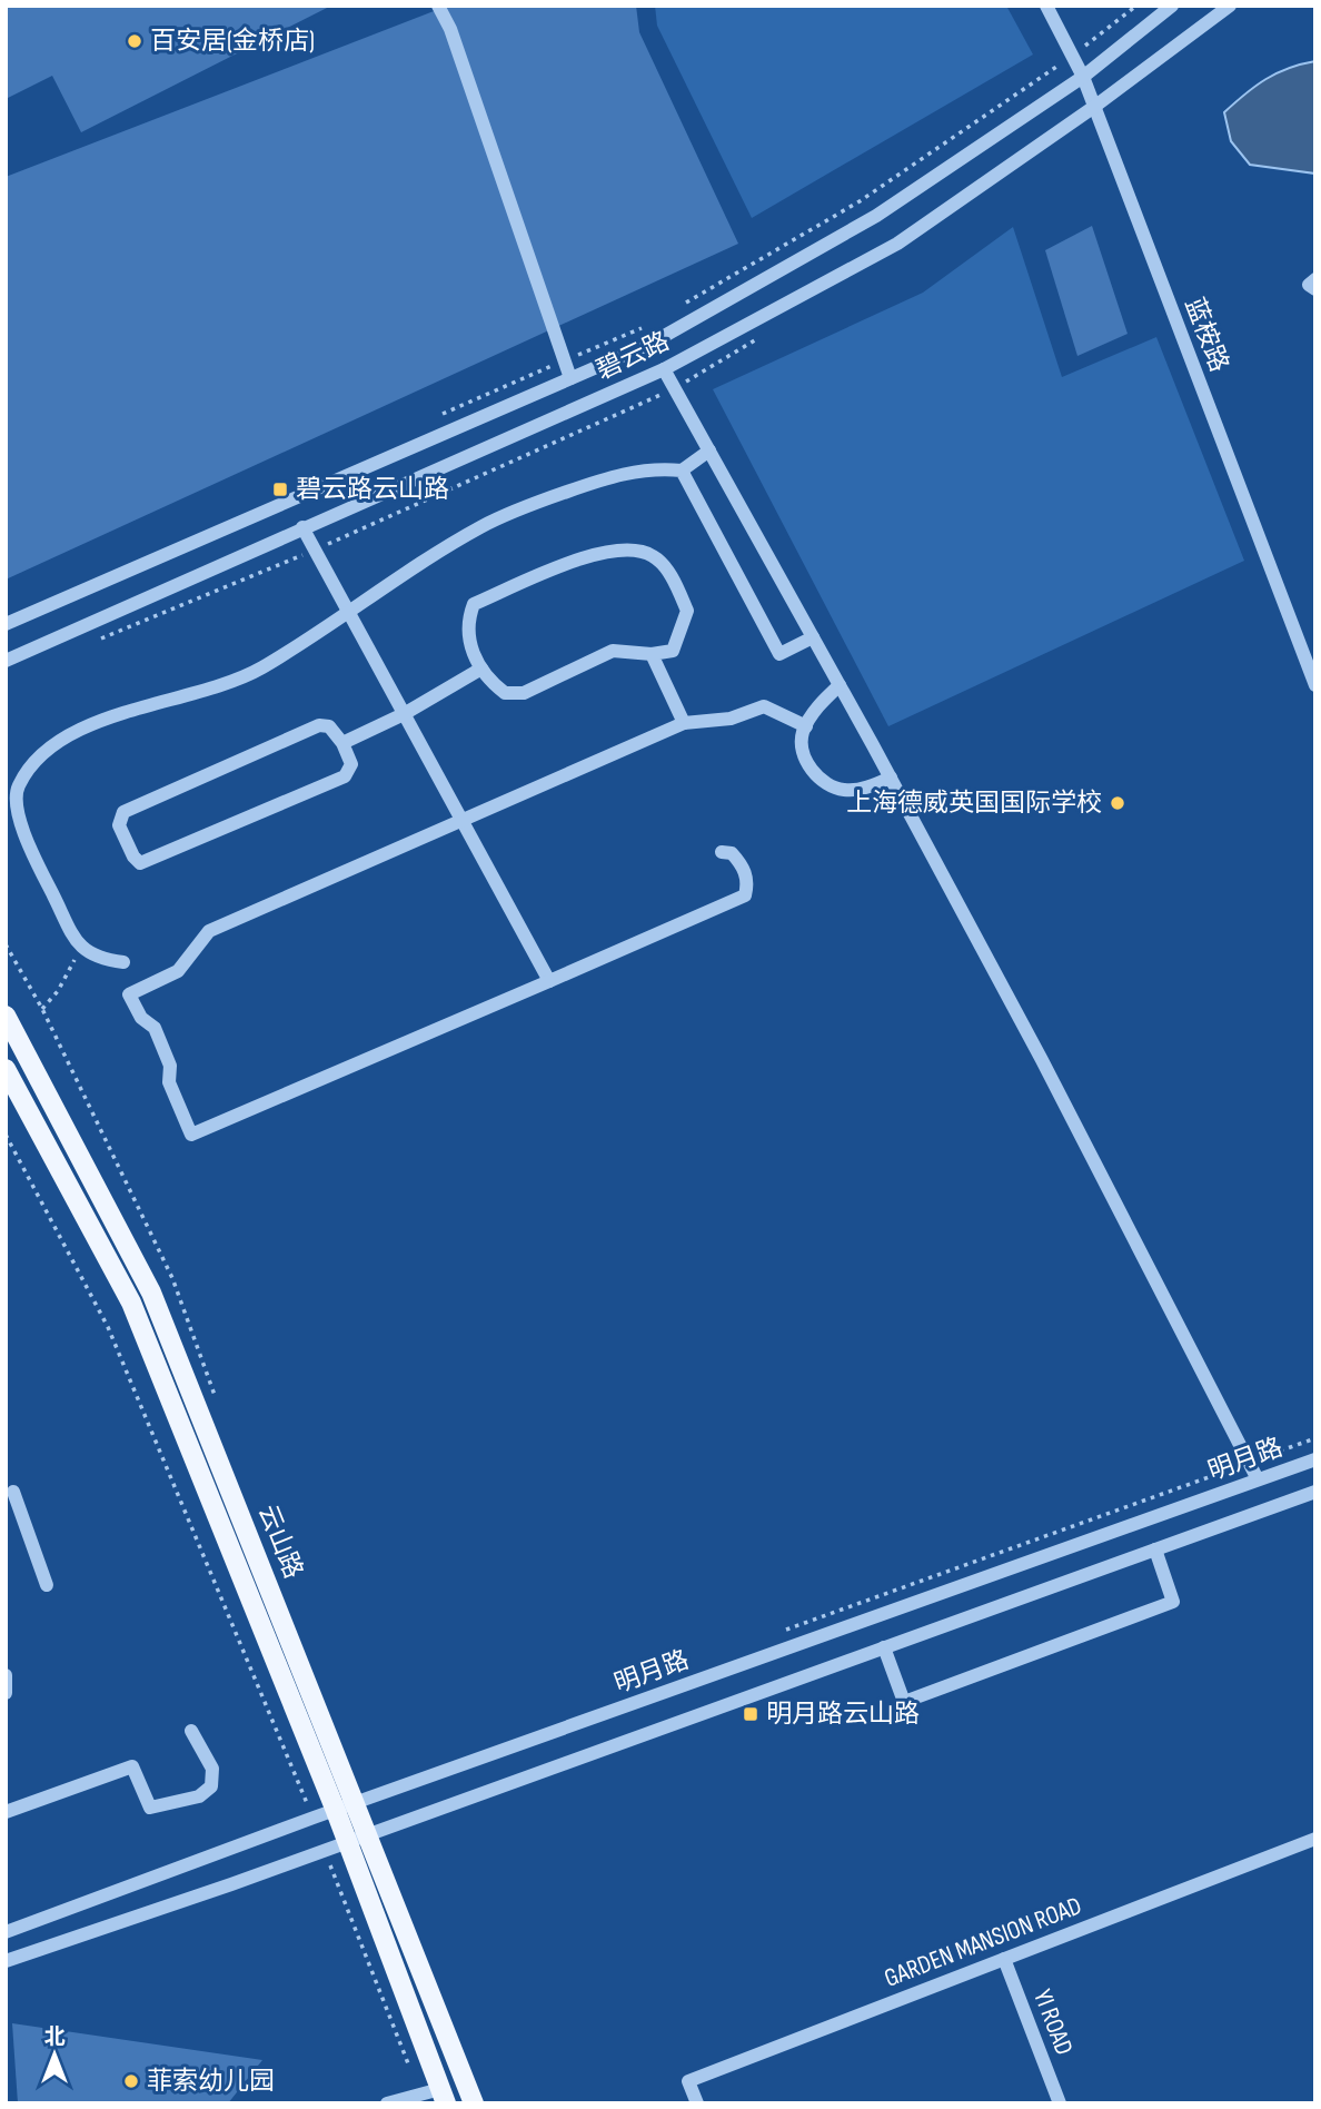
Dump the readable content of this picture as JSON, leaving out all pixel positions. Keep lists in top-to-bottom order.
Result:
{
  "streets": {
    "main road": ["云山路"],
    "street": [
      "蓝桉路",
      "碧云路",
      "明月路",
      "GARDEN MANSION ROAD",
      "YI ROAD"
    ]
  },
  "crossings": [
    ["蓝桉路", "碧云路"],
    ["明月路", "云山路"],
    ["GARDEN MANSION ROAD", "YI ROAD"]
  ],
  "places": {
    "other": ["百安居(金桥店)", "上海德威英国国际学校", "菲索幼儿园"],
    "transit": ["碧云路云山路", "明月路云山路"]
  },
  "north": "top"
}
